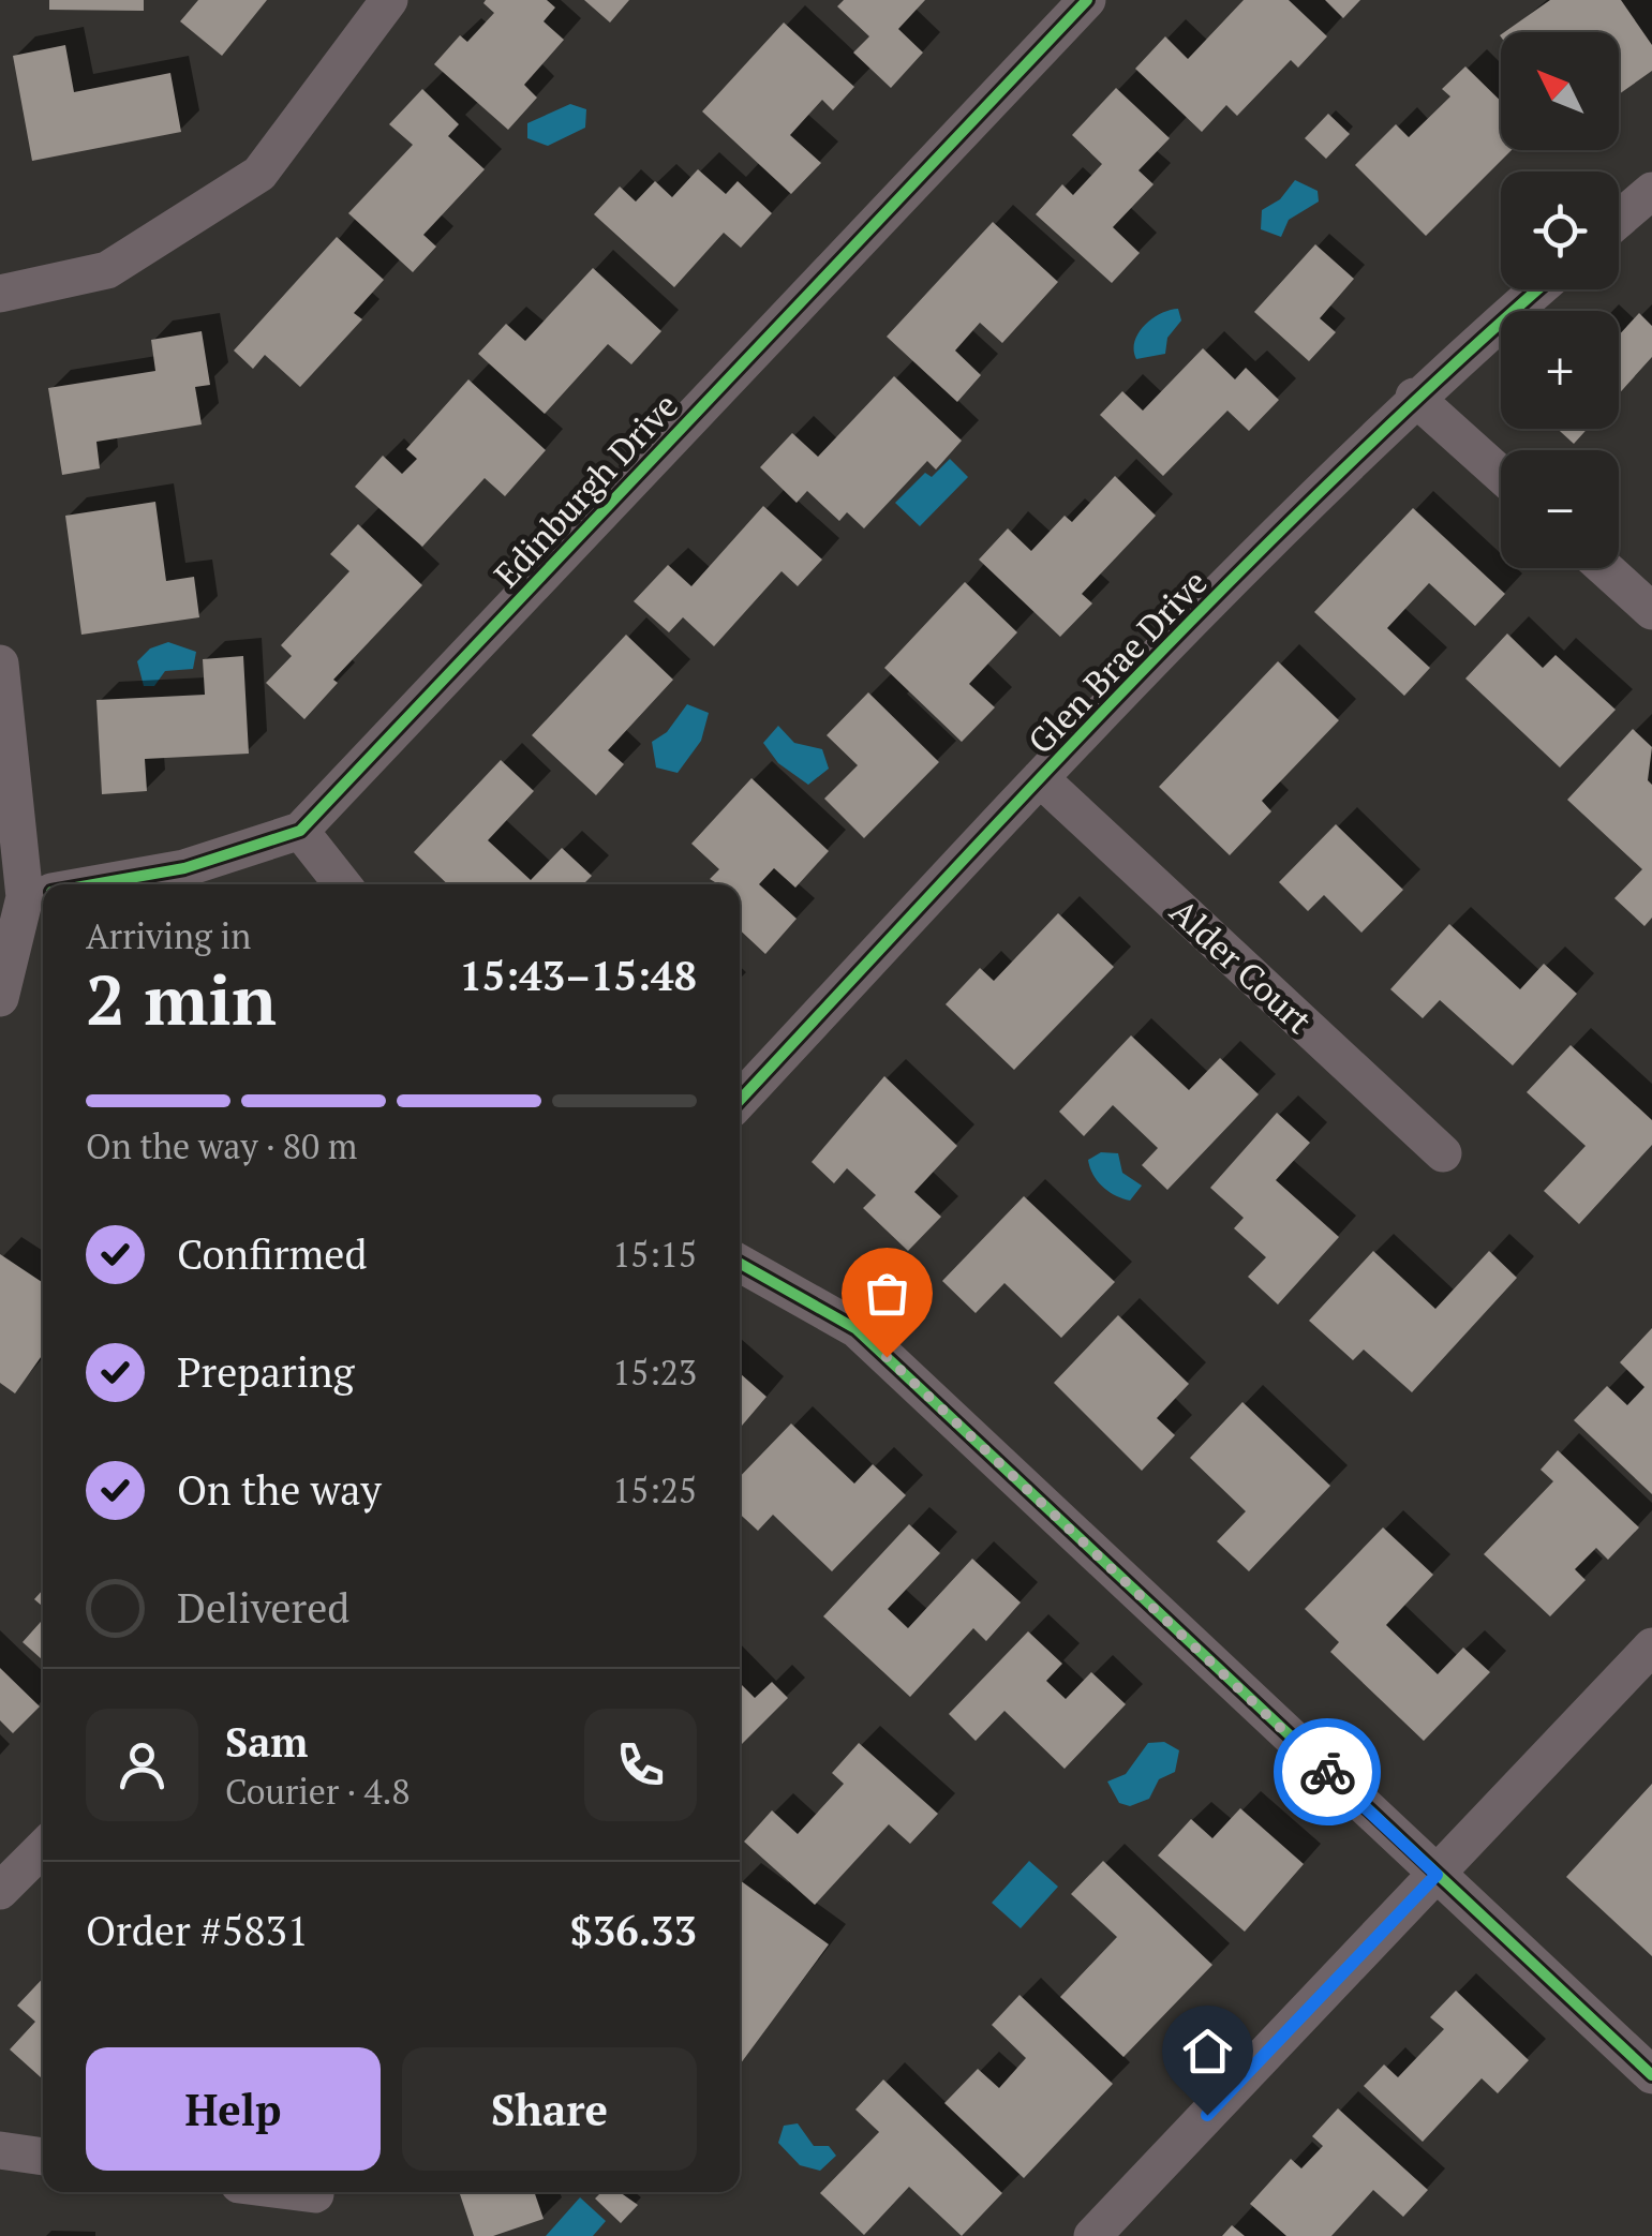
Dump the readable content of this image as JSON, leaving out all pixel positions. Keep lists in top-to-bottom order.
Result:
{
  "streets": {
    "street": ["Edinburgh Drive", "Glen Brae Drive", "Alder Court"]
  },
  "crossings": [
    ["Glen Brae Drive", "Alder Court"]
  ],
  "north": "top left",
  "page": {
    "map_buttons": ["+", "−"],
    "heading": ["2 min", "Arriving in", "15:43–15:48"],
    "panel": [
      "Sam",
      "Courier · 4.8",
      "Order #5831",
      "$36.33"
    ],
    "bar": "On the way · 80 m",
    "list": [
      ["Confirmed", "15:15"],
      ["Preparing", "15:23"],
      ["On the way", "15:25"],
      "Delivered"
    ],
    "buttons": ["Help", "Share"]
  }
}
